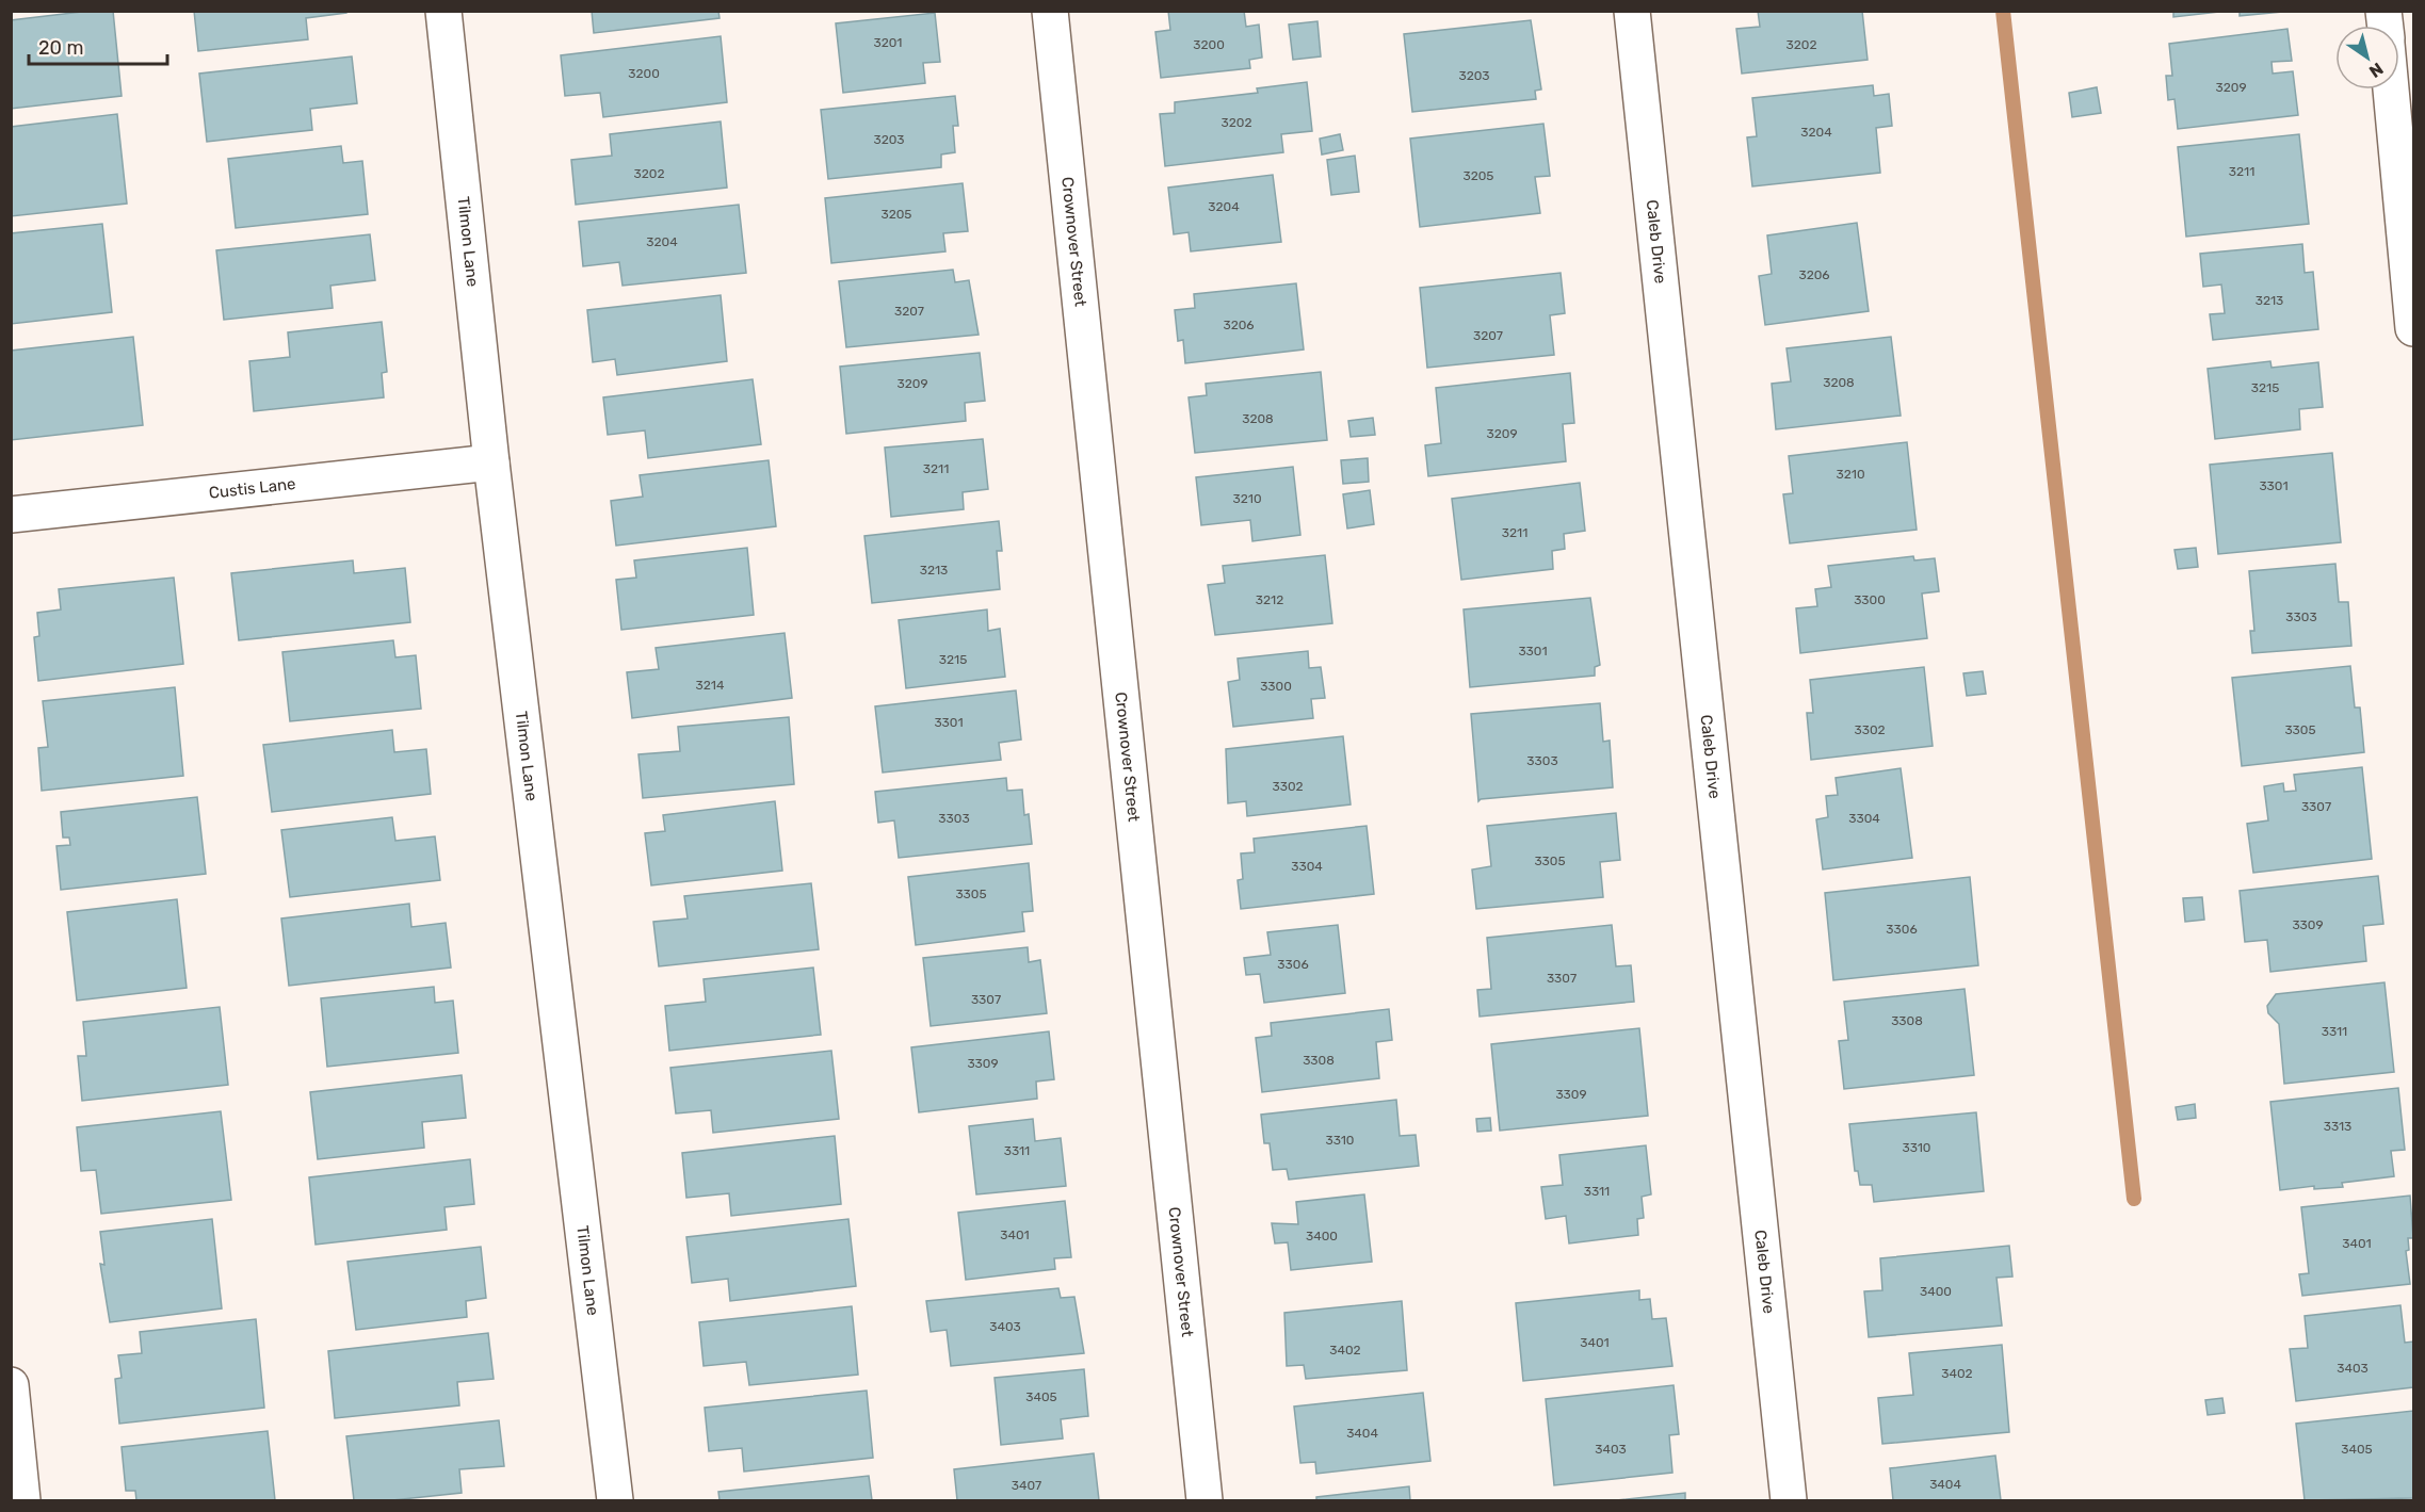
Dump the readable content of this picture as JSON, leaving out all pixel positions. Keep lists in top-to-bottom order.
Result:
{
  "streets": {
    "street": [
      "Crownover Street",
      "Caleb Drive",
      "Tilmon Lane",
      "Custis Lane"
    ]
  },
  "crossings": [
    ["Tilmon Lane", "Custis Lane"]
  ],
  "house_numbers": [
    "3201",
    "3200",
    "3202",
    "3200",
    "3203",
    "3209",
    "3202",
    "3204",
    "3203",
    "3211",
    "3202",
    "3205",
    "3204",
    "3205",
    "3204",
    "3206",
    "3213",
    "3207",
    "3206",
    "3207",
    "3208",
    "3209",
    "3215",
    "3208",
    "3209",
    "3211",
    "3210",
    "3301",
    "3210",
    "3211",
    "3213",
    "3212",
    "3300",
    "3303",
    "3301",
    "3215",
    "3214",
    "3300",
    "3301",
    "3302",
    "3305",
    "3303",
    "3302",
    "3307",
    "3303",
    "3304",
    "3305",
    "3304",
    "3305",
    "3309",
    "3306",
    "3306",
    "3307",
    "3307",
    "3308",
    "3311",
    "3308",
    "3309",
    "3309",
    "3313",
    "3310",
    "3310",
    "3311",
    "3311",
    "3401",
    "3400",
    "3401",
    "3400",
    "3403",
    "3401",
    "3402",
    "3403",
    "3402",
    "3405",
    "3404",
    "3403",
    "3405",
    "3404",
    "3407"
  ],
  "scale_bar": "20 m",
  "north": "bottom right"
}
